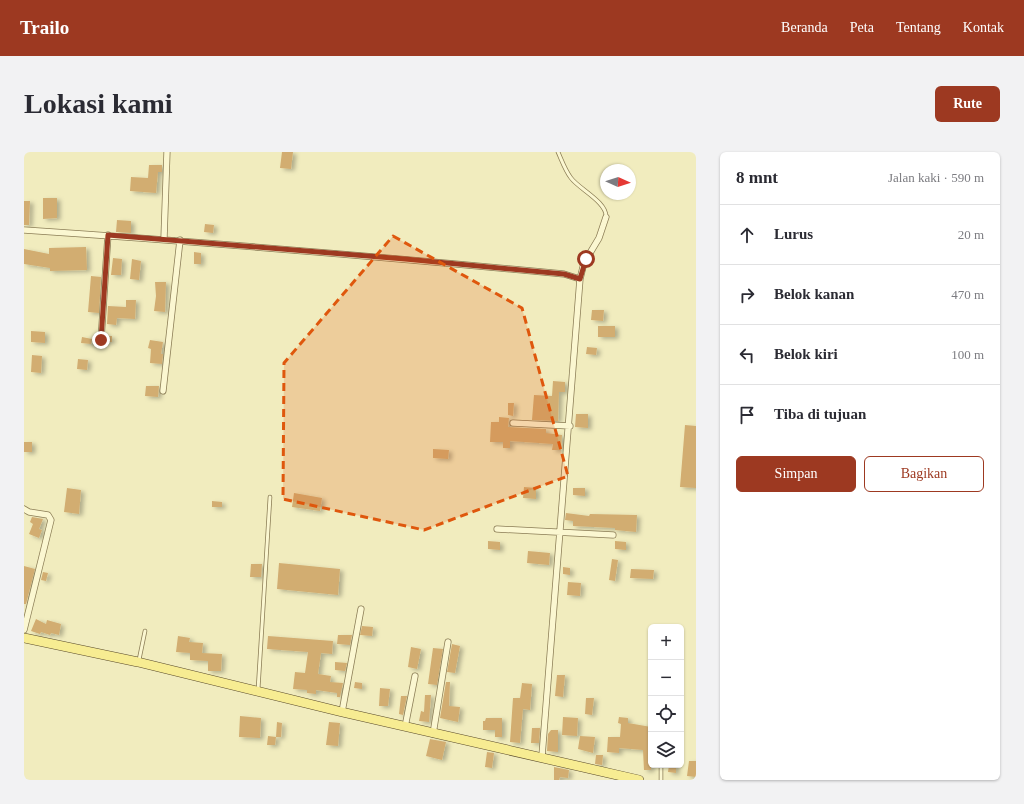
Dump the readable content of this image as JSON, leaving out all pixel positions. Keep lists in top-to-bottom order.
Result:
{
  "north": "right",
  "page": {
    "header": "Trailo",
    "nav": [
      "Beranda",
      "Peta",
      "Tentang",
      "Kontak"
    ],
    "buttons": [
      "Rute",
      ["Simpan", "Bagikan"]
    ],
    "title": "Lokasi kami",
    "heading": ["8 mnt", "Jalan kaki · 590 m"],
    "list": [
      ["Lurus", "20 m"],
      ["Belok kanan", "470 m"],
      ["Belok kiri", "100 m"],
      "Tiba di tujuan"
    ],
    "map_buttons": ["+", "−"]
  }
}
